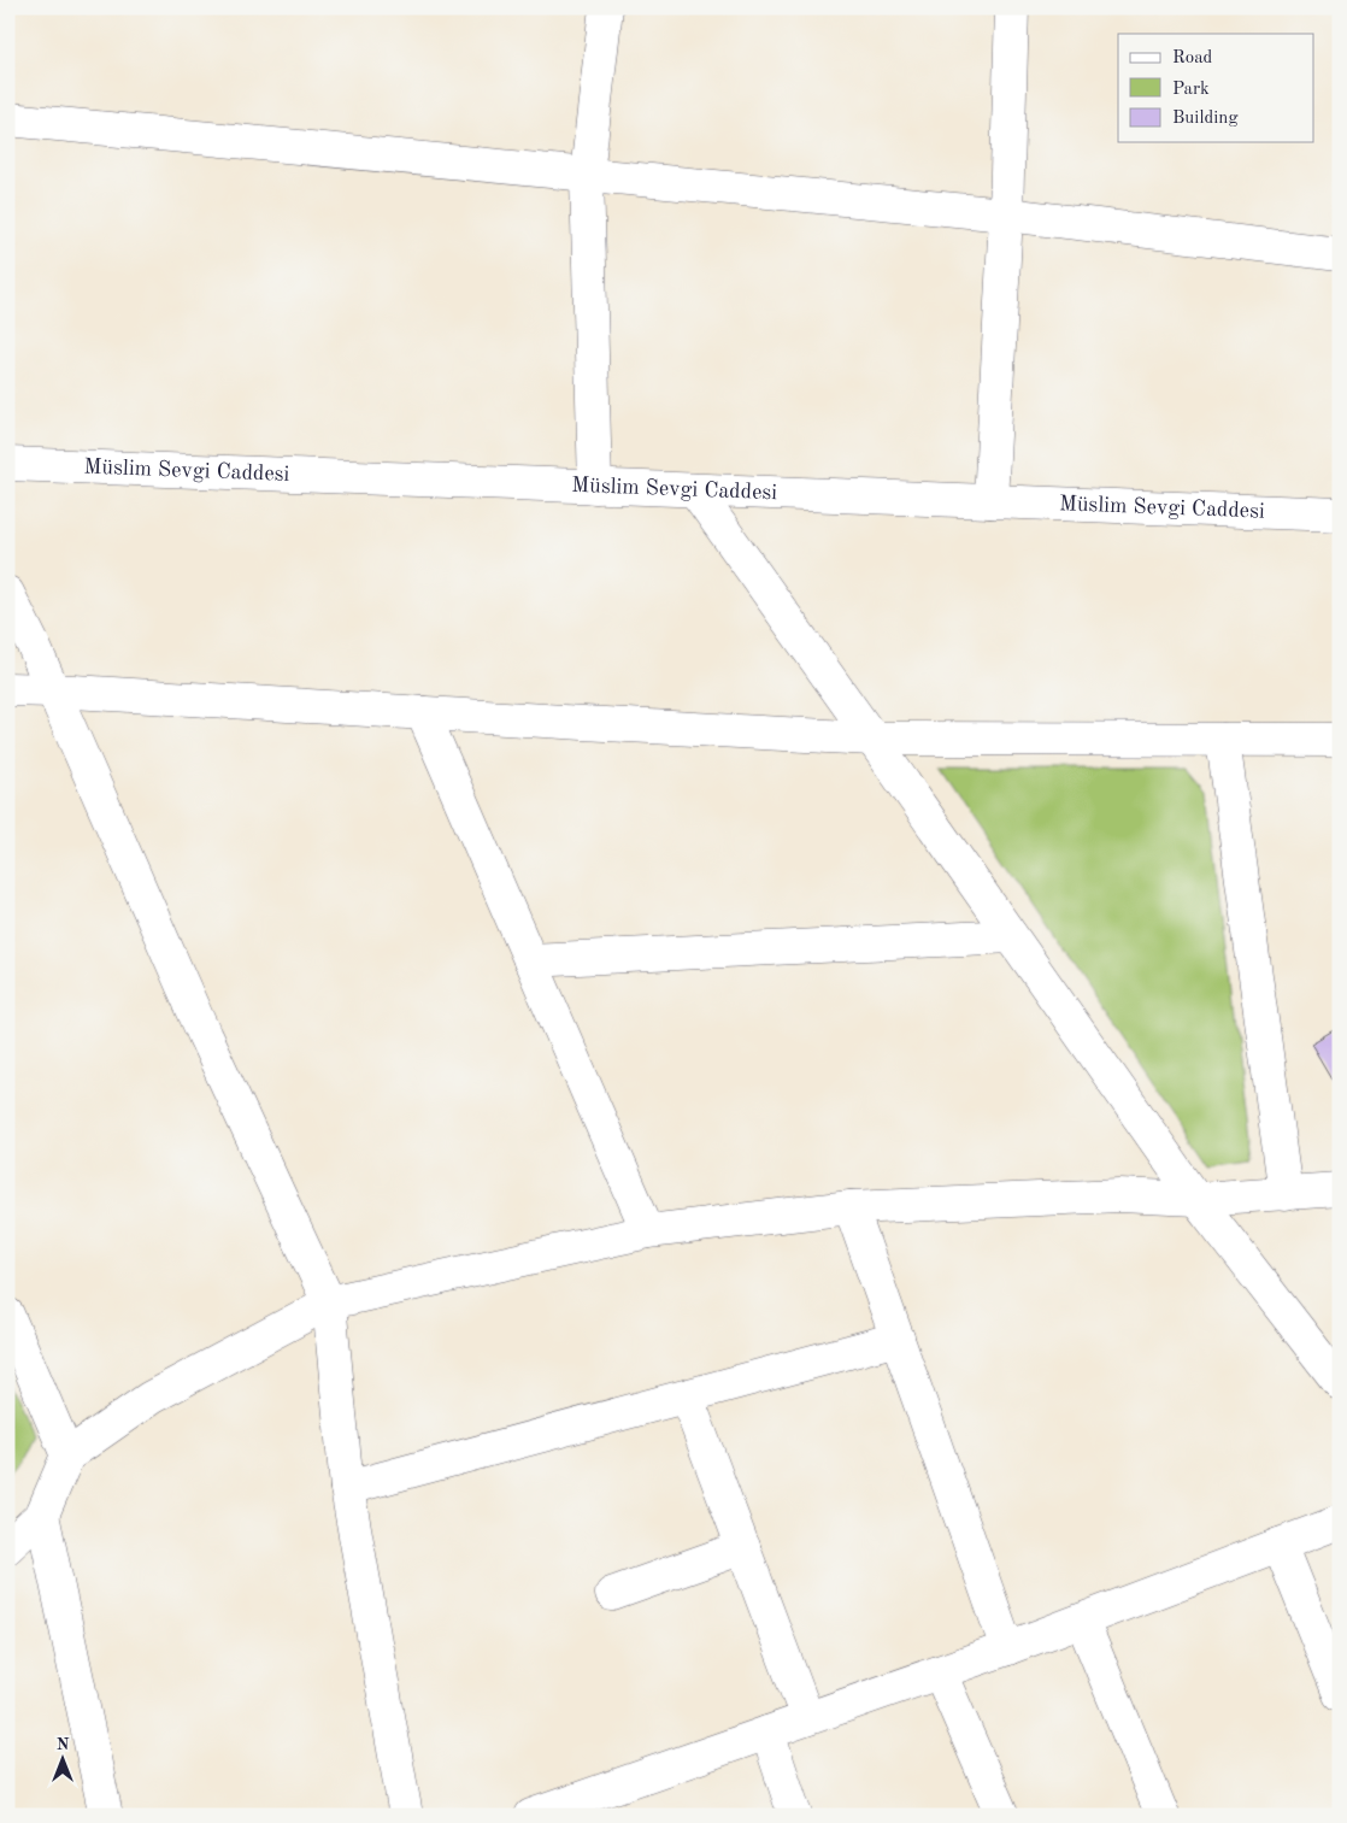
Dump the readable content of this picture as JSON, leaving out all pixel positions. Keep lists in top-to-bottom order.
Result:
{
  "streets": {
    "street": ["Müslim Sevgi Caddesi"]
  },
  "legend": ["Road", "Park", "Building"],
  "north": "top"
}
